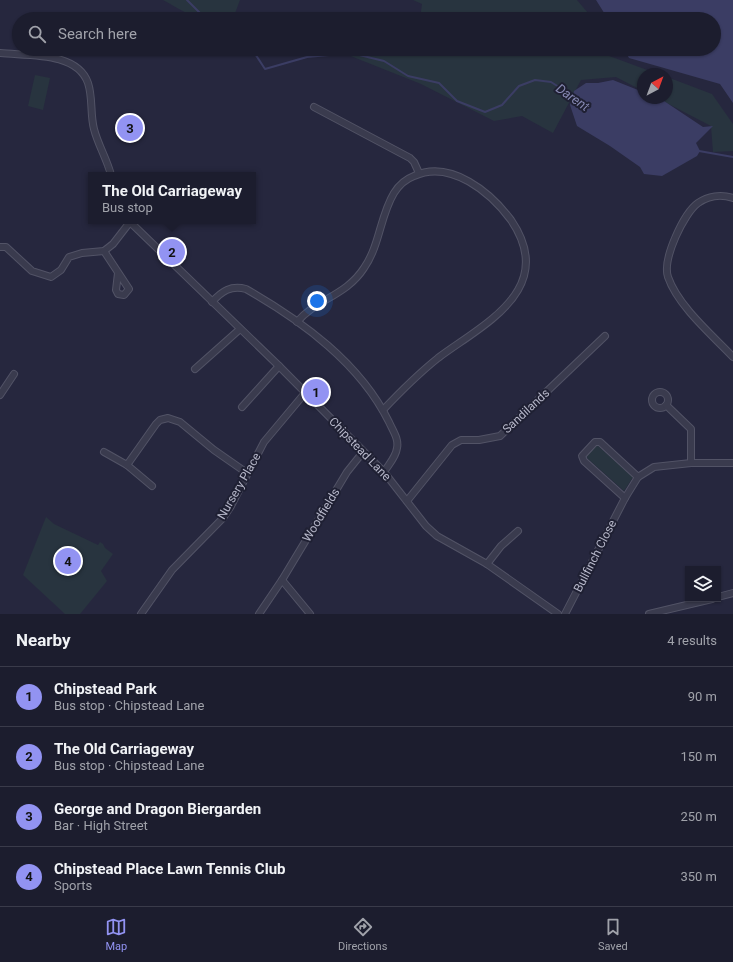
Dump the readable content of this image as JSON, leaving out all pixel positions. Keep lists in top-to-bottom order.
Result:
{
  "streets": {
    "street": [
      "Sandilands",
      "Chipstead Lane",
      "Nursery Place",
      "Woodfields",
      "Bullfinch Close"
    ]
  },
  "crossings": [
    ["Sandilands", "Chipstead Lane"],
    ["Chipstead Lane", "Nursery Place"],
    ["Chipstead Lane", "Woodfields"]
  ],
  "water": ["Darent"],
  "north": "top right",
  "page": {
    "search": "Search here",
    "pins": [
      "3",
      "2",
      "1",
      "4"
    ],
    "popup": ["The Old Carriageway", "Bus stop"],
    "heading": ["Nearby", "4 results"],
    "list": [
      {
        "mark": "1",
        "name": "Chipstead Park",
        "note": "Bus stop · Chipstead Lane",
        "value": "90 m"
      },
      {
        "mark": "2",
        "name": "The Old Carriageway",
        "note": "Bus stop · Chipstead Lane",
        "value": "150 m"
      },
      {
        "mark": "3",
        "name": "George and Dragon Biergarden",
        "note": "Bar · High Street",
        "value": "250 m"
      },
      {
        "mark": "4",
        "name": "Chipstead Place Lawn Tennis Club",
        "note": "Sports",
        "value": "350 m"
      }
    ],
    "nav": ["Map", "Directions", "Saved"]
  }
}
